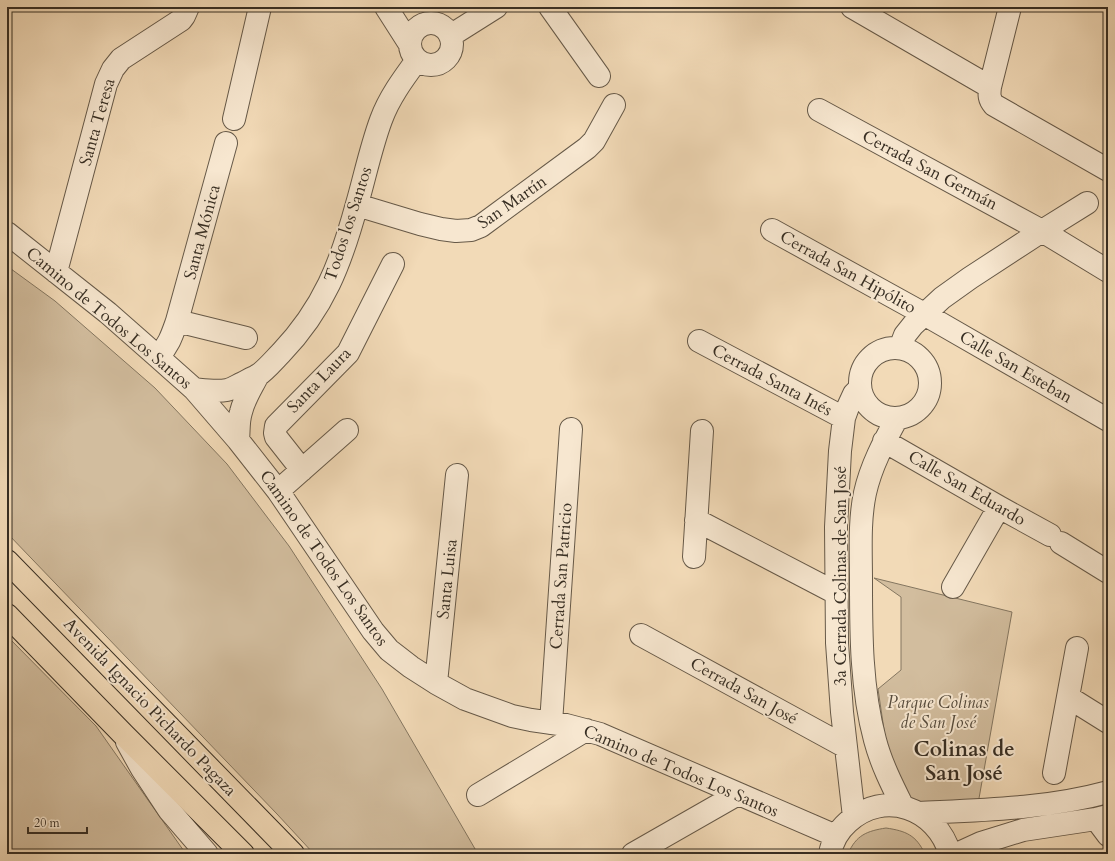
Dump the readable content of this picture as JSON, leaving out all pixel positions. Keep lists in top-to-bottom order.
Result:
{
  "streets": {
    "main road": ["Avenida Ignacio Pichardo Pagaza"],
    "street": [
      "Santa Teresa",
      "Cerrada San Germán",
      "San Martín",
      "Todos los Santos",
      "Santa Mónica",
      "Cerrada San Hipólito",
      "Camino de Todos Los Santos",
      "Calle San Esteban",
      "Santa Laura",
      "Cerrada Santa Inés",
      "Calle San Eduardo",
      "Cerrada San Patricio",
      "3a Cerrada Colinas de San José",
      "Santa Luisa",
      "Cerrada San José"
    ]
  },
  "crossings": [
    ["Santa Teresa", "Camino de Todos Los Santos"],
    ["San Martín", "Todos los Santos"],
    ["Todos los Santos", "Camino de Todos Los Santos"],
    ["Santa Mónica", "Camino de Todos Los Santos"],
    ["Cerrada San Hipólito", "Calle San Esteban"],
    ["Camino de Todos Los Santos", "Cerrada San Patricio"],
    ["Camino de Todos Los Santos", "Santa Luisa"],
    ["Cerrada Santa Inés", "3a Cerrada Colinas de San José"],
    ["Calle San Eduardo", "3a Cerrada Colinas de San José"],
    ["3a Cerrada Colinas de San José", "Cerrada San José"]
  ],
  "districts": ["Colinas de San José"],
  "parks": ["Parque Colinas de San José"],
  "scale_bar": "20 m"
}
